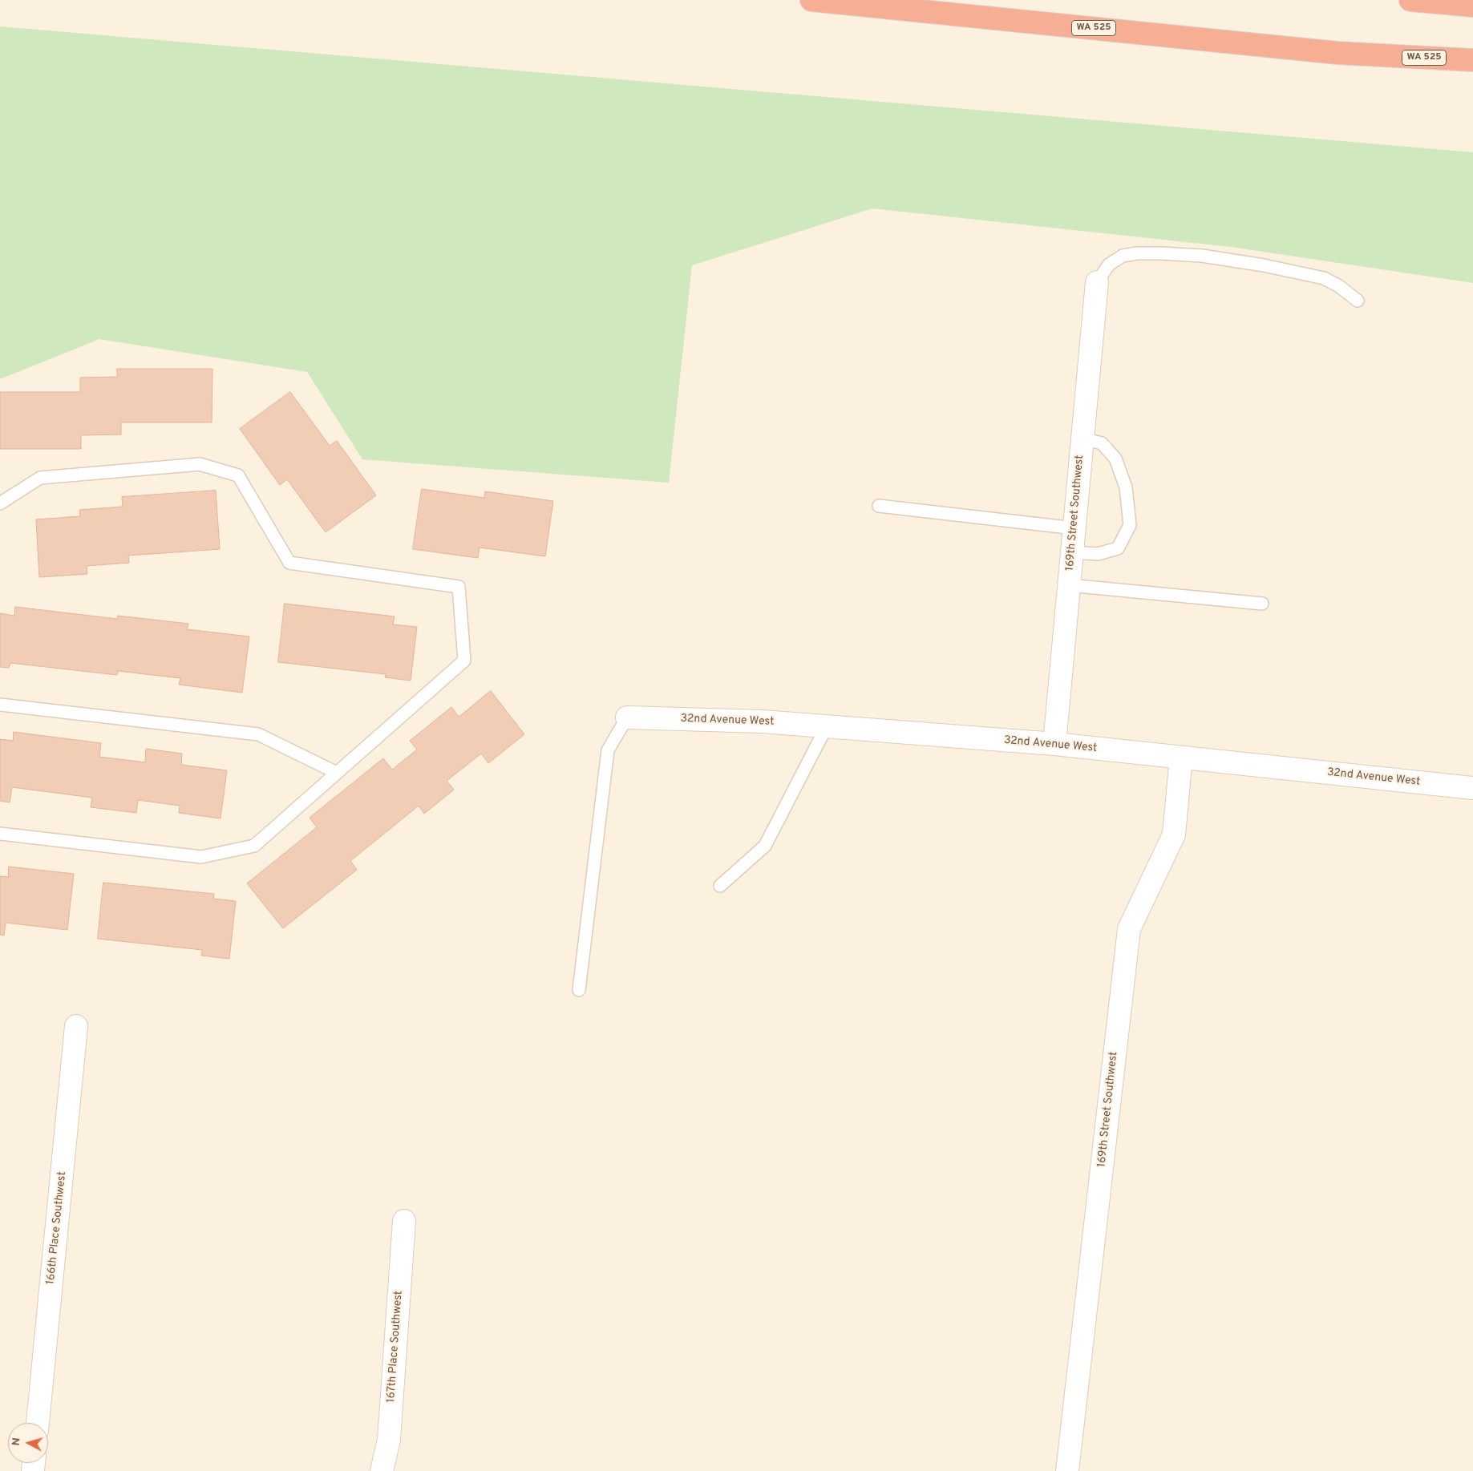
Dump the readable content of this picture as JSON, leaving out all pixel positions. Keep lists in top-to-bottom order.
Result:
{
  "streets": {
    "highway": ["WA 525"],
    "street": [
      "169th Street Southwest",
      "32nd Avenue West",
      "166th Place Southwest",
      "167th Place Southwest"
    ]
  },
  "crossings": [
    ["169th Street Southwest", "32nd Avenue West"]
  ],
  "north": "left"
}
